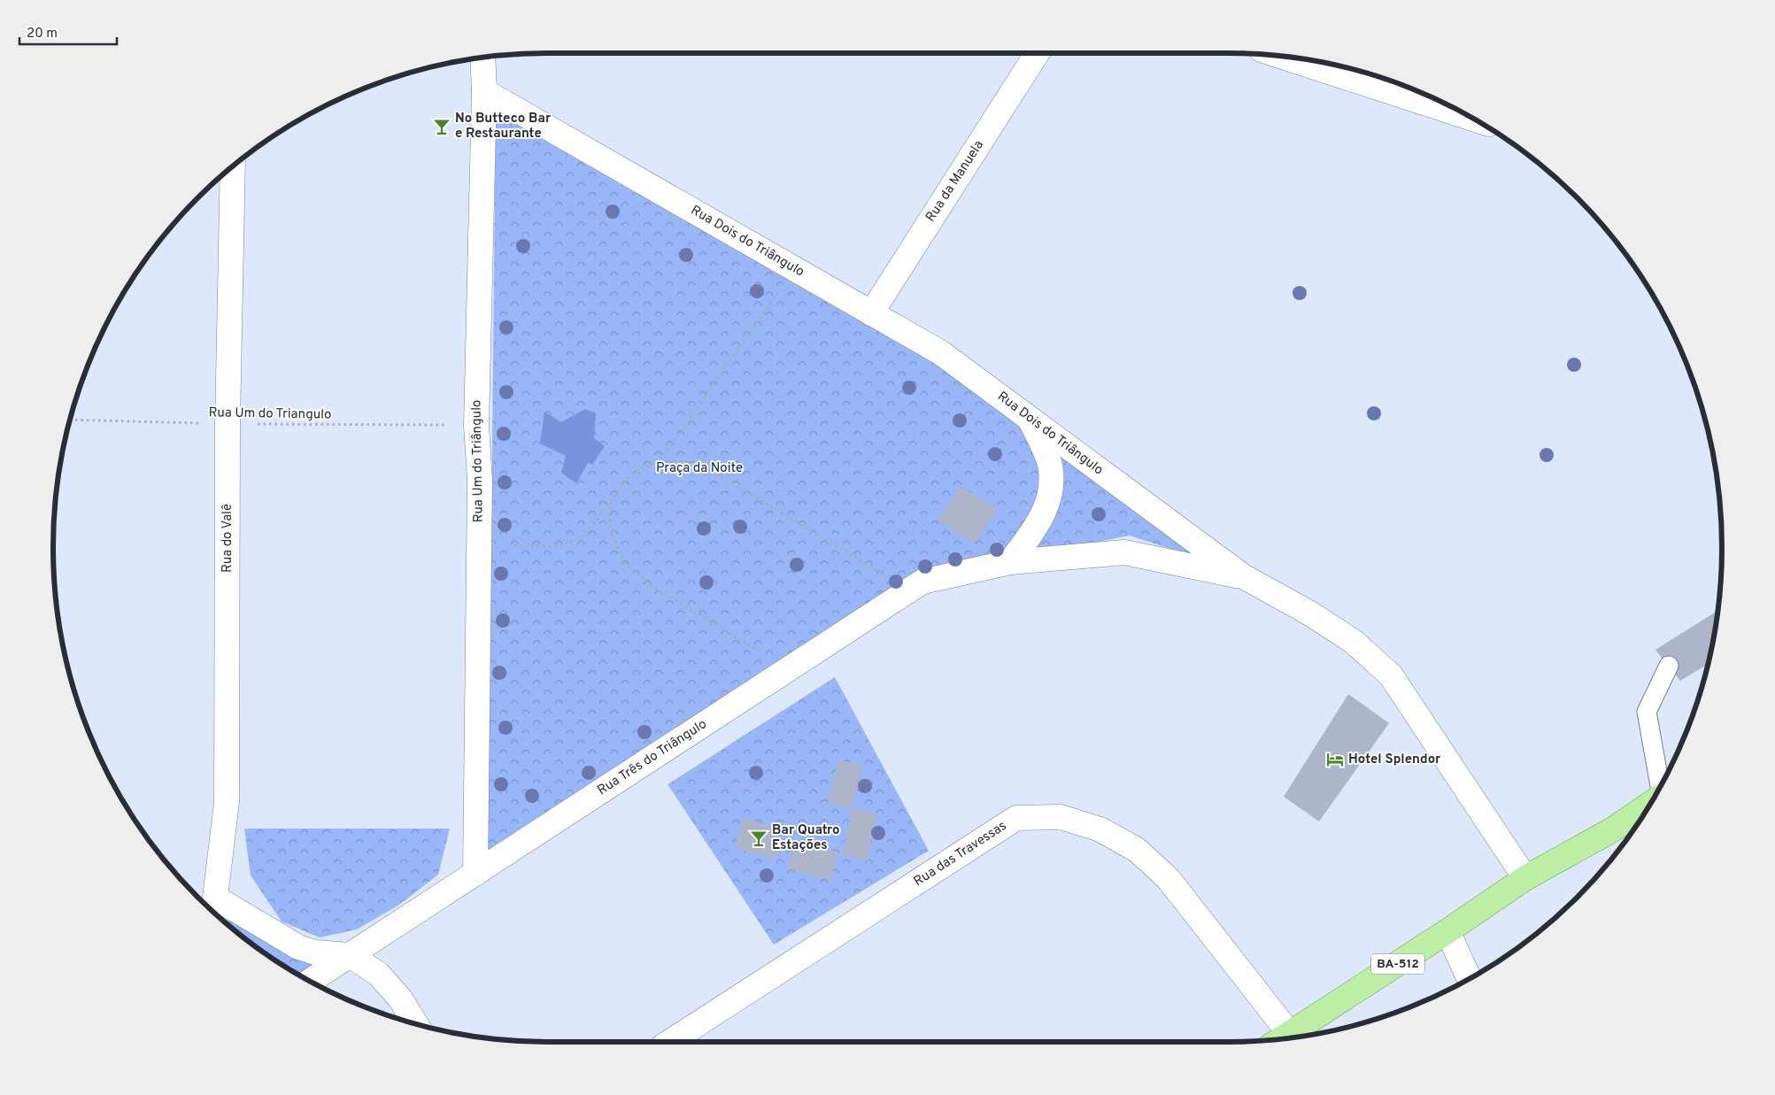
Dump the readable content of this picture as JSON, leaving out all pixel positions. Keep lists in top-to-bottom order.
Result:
{
  "streets": {
    "main road": ["BA-512"],
    "street": [
      "Rua da Manuela",
      "Rua Dois do Triângulo",
      "Rua Um do Triângulo",
      "Rua do Valê",
      "Rua Três do Triângulo",
      "Rua das Travessas"
    ],
    "path": ["Rua Um do Triangulo"]
  },
  "crossings": [
    ["Rua da Manuela", "Rua Dois do Triângulo"],
    ["Rua Dois do Triângulo", "Rua Um do Triângulo"],
    ["Rua Dois do Triângulo", "Rua Três do Triângulo"],
    ["Rua Dois do Triângulo", "BA-512"],
    ["Rua Um do Triangulo", "Rua Um do Triângulo"],
    ["Rua Um do Triangulo", "Rua do Valê"],
    ["Rua Um do Triângulo", "Rua Três do Triângulo"],
    ["Rua das Travessas", "BA-512"]
  ],
  "parks": ["Praça da Noite"],
  "places": {
    "bar": ["No Butteco Bar e Restaurante", "Bar Quatro Estações"],
    "hotel": ["Hotel Splendor"]
  },
  "scale_bar": "20 m"
}
